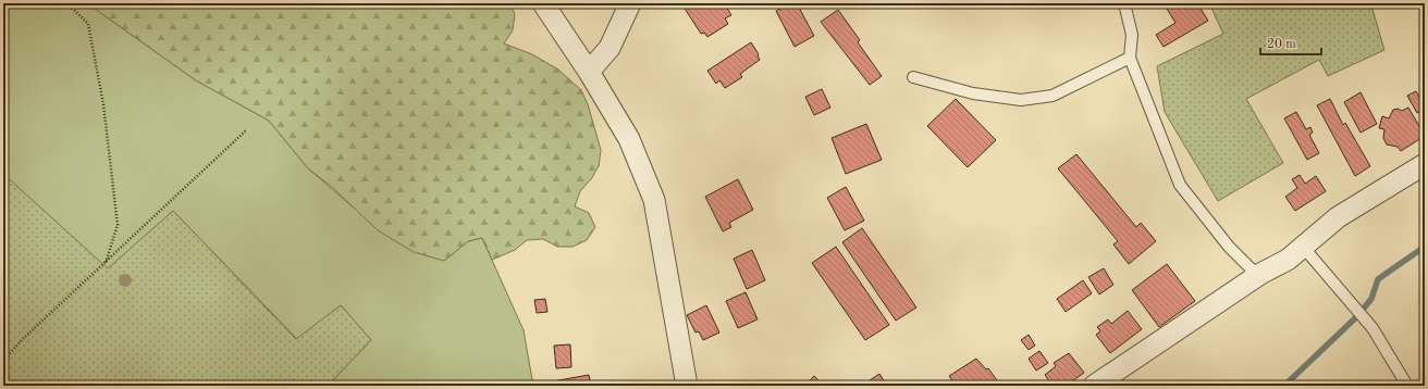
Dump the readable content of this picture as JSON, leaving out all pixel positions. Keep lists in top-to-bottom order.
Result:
{
  "scale_bar": "20 m"
}
